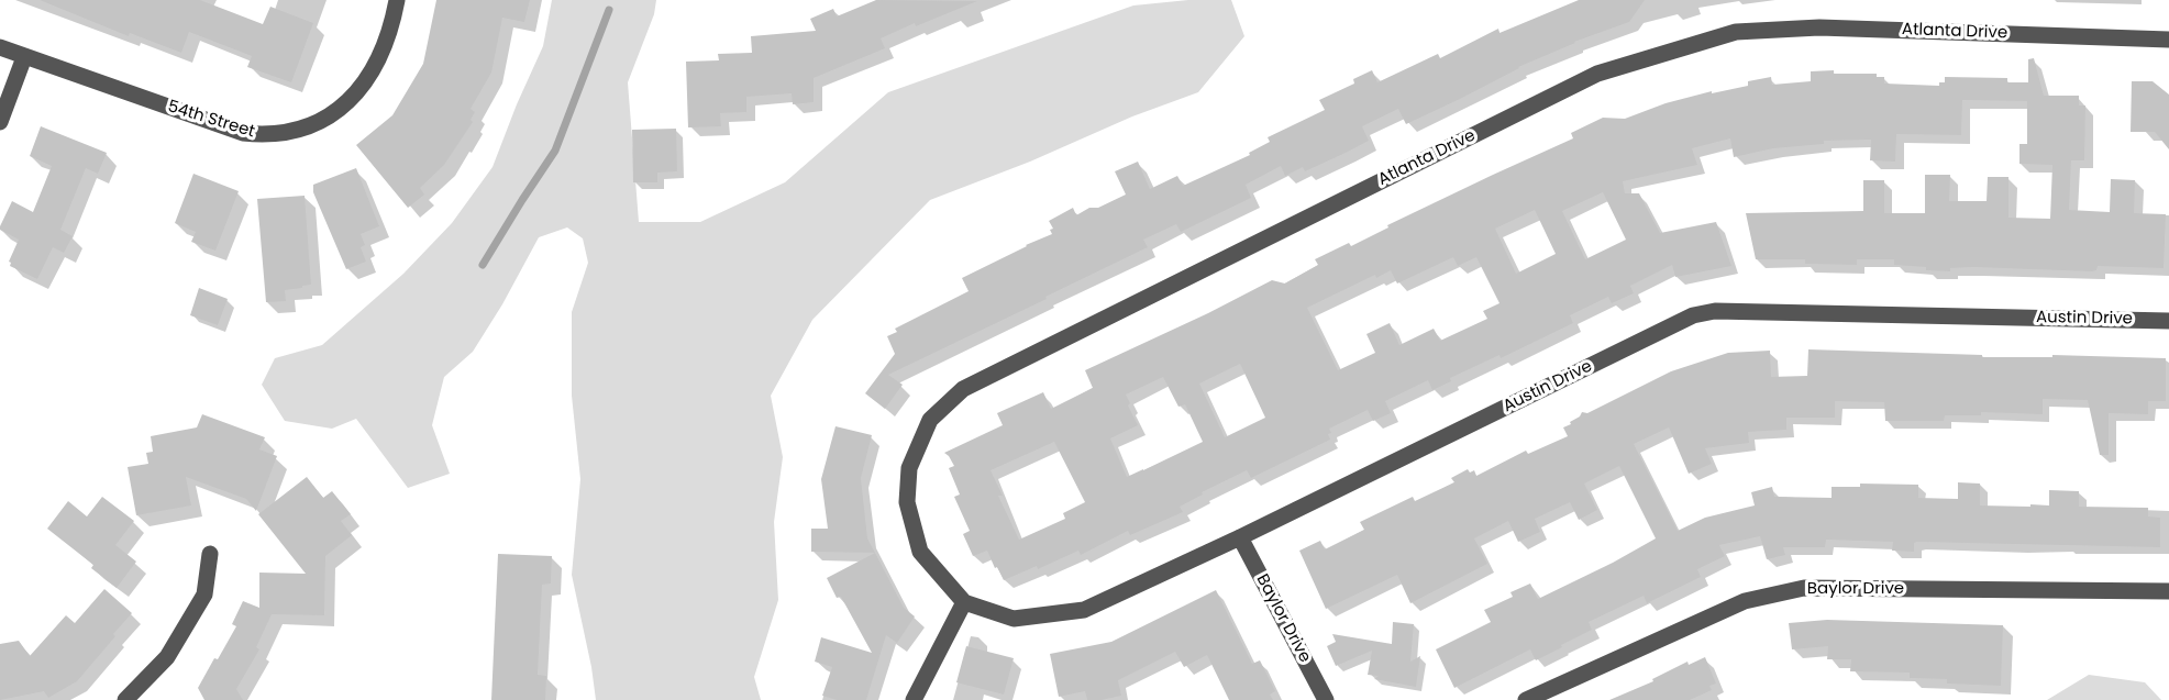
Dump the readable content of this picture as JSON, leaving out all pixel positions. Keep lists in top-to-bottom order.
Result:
{
  "streets": {
    "street": [
      "Atlanta Drive",
      "54th Street",
      "Austin Drive",
      "Baylor Drive"
    ]
  },
  "crossings": [
    ["Atlanta Drive", "Austin Drive"],
    ["Austin Drive", "Baylor Drive"]
  ]
}
